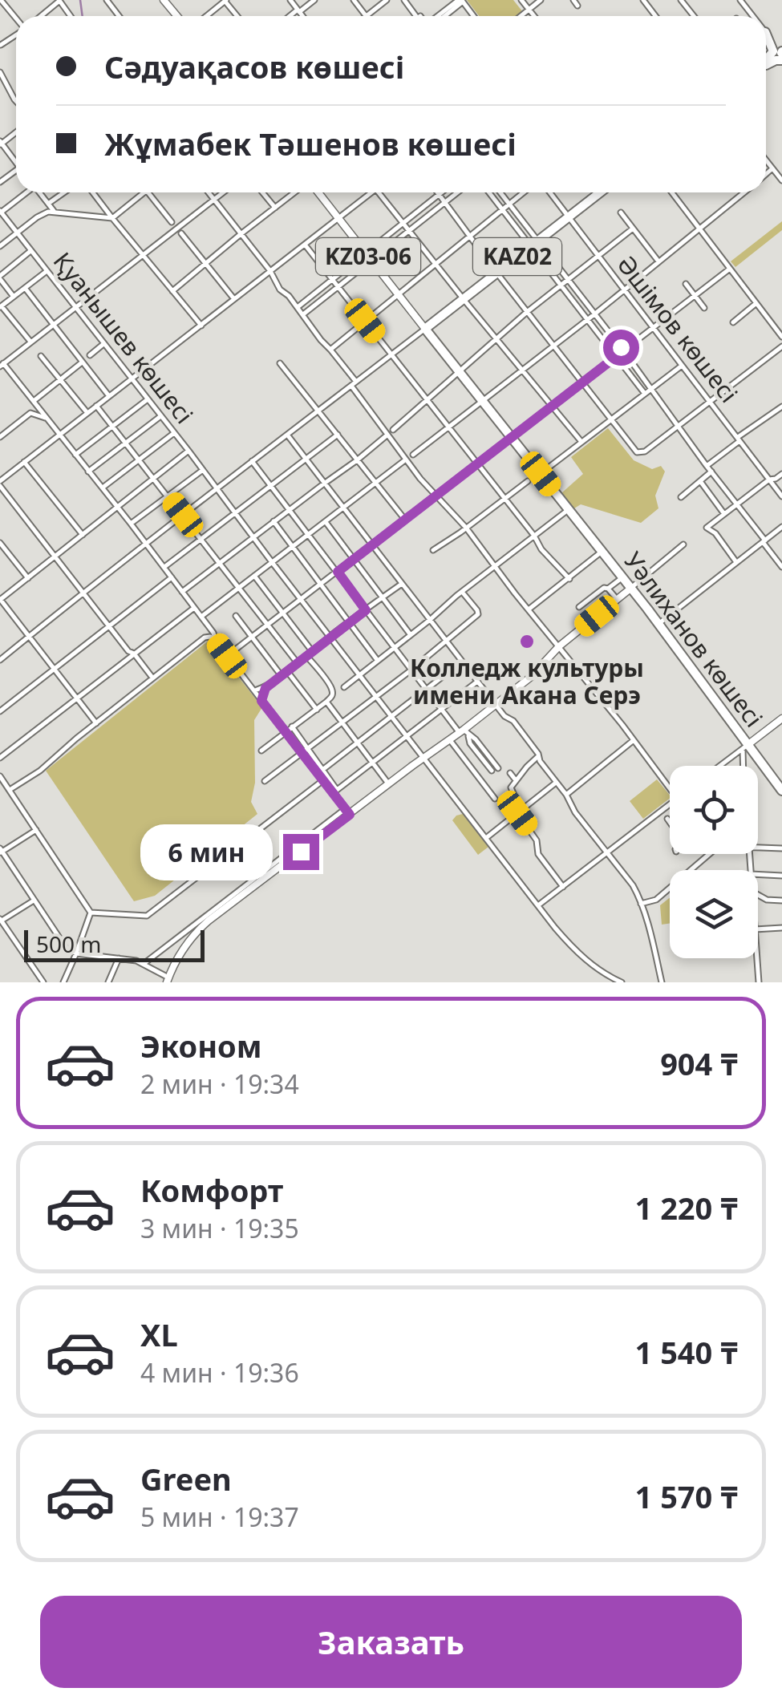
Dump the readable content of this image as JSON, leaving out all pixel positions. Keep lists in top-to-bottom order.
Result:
{
  "streets": {
    "highway": ["KАZ02", "Уәлиханов көшесі"],
    "main road": ["KZ03-06"],
    "street": ["Әшімов көшесі", "Қуанышев көшесі"]
  },
  "crossings": [
    ["KZ03-06", "KАZ02"],
    ["KАZ02", "Әшімов көшесі"]
  ],
  "places": ["Колледж культуры имени Акана Серэ"],
  "scale_bar": "500 m",
  "page": {
    "banner": ["Сәдуақасов көшесі", "Жұмабек Тәшенов көшесі"],
    "bubble": "6 мин",
    "scale": "500 m",
    "list": [
      {
        "name": "Эконом",
        "note": "2 мин · 19:34",
        "value": "904 ₸"
      },
      {
        "name": "Комфорт",
        "note": "3 мин · 19:35",
        "value": "1 220 ₸"
      },
      {
        "name": "XL",
        "note": "4 мин · 19:36",
        "value": "1 540 ₸"
      },
      {
        "name": "Green",
        "note": "5 мин · 19:37",
        "value": "1 570 ₸"
      }
    ],
    "buttons": "Заказать"
  }
}
